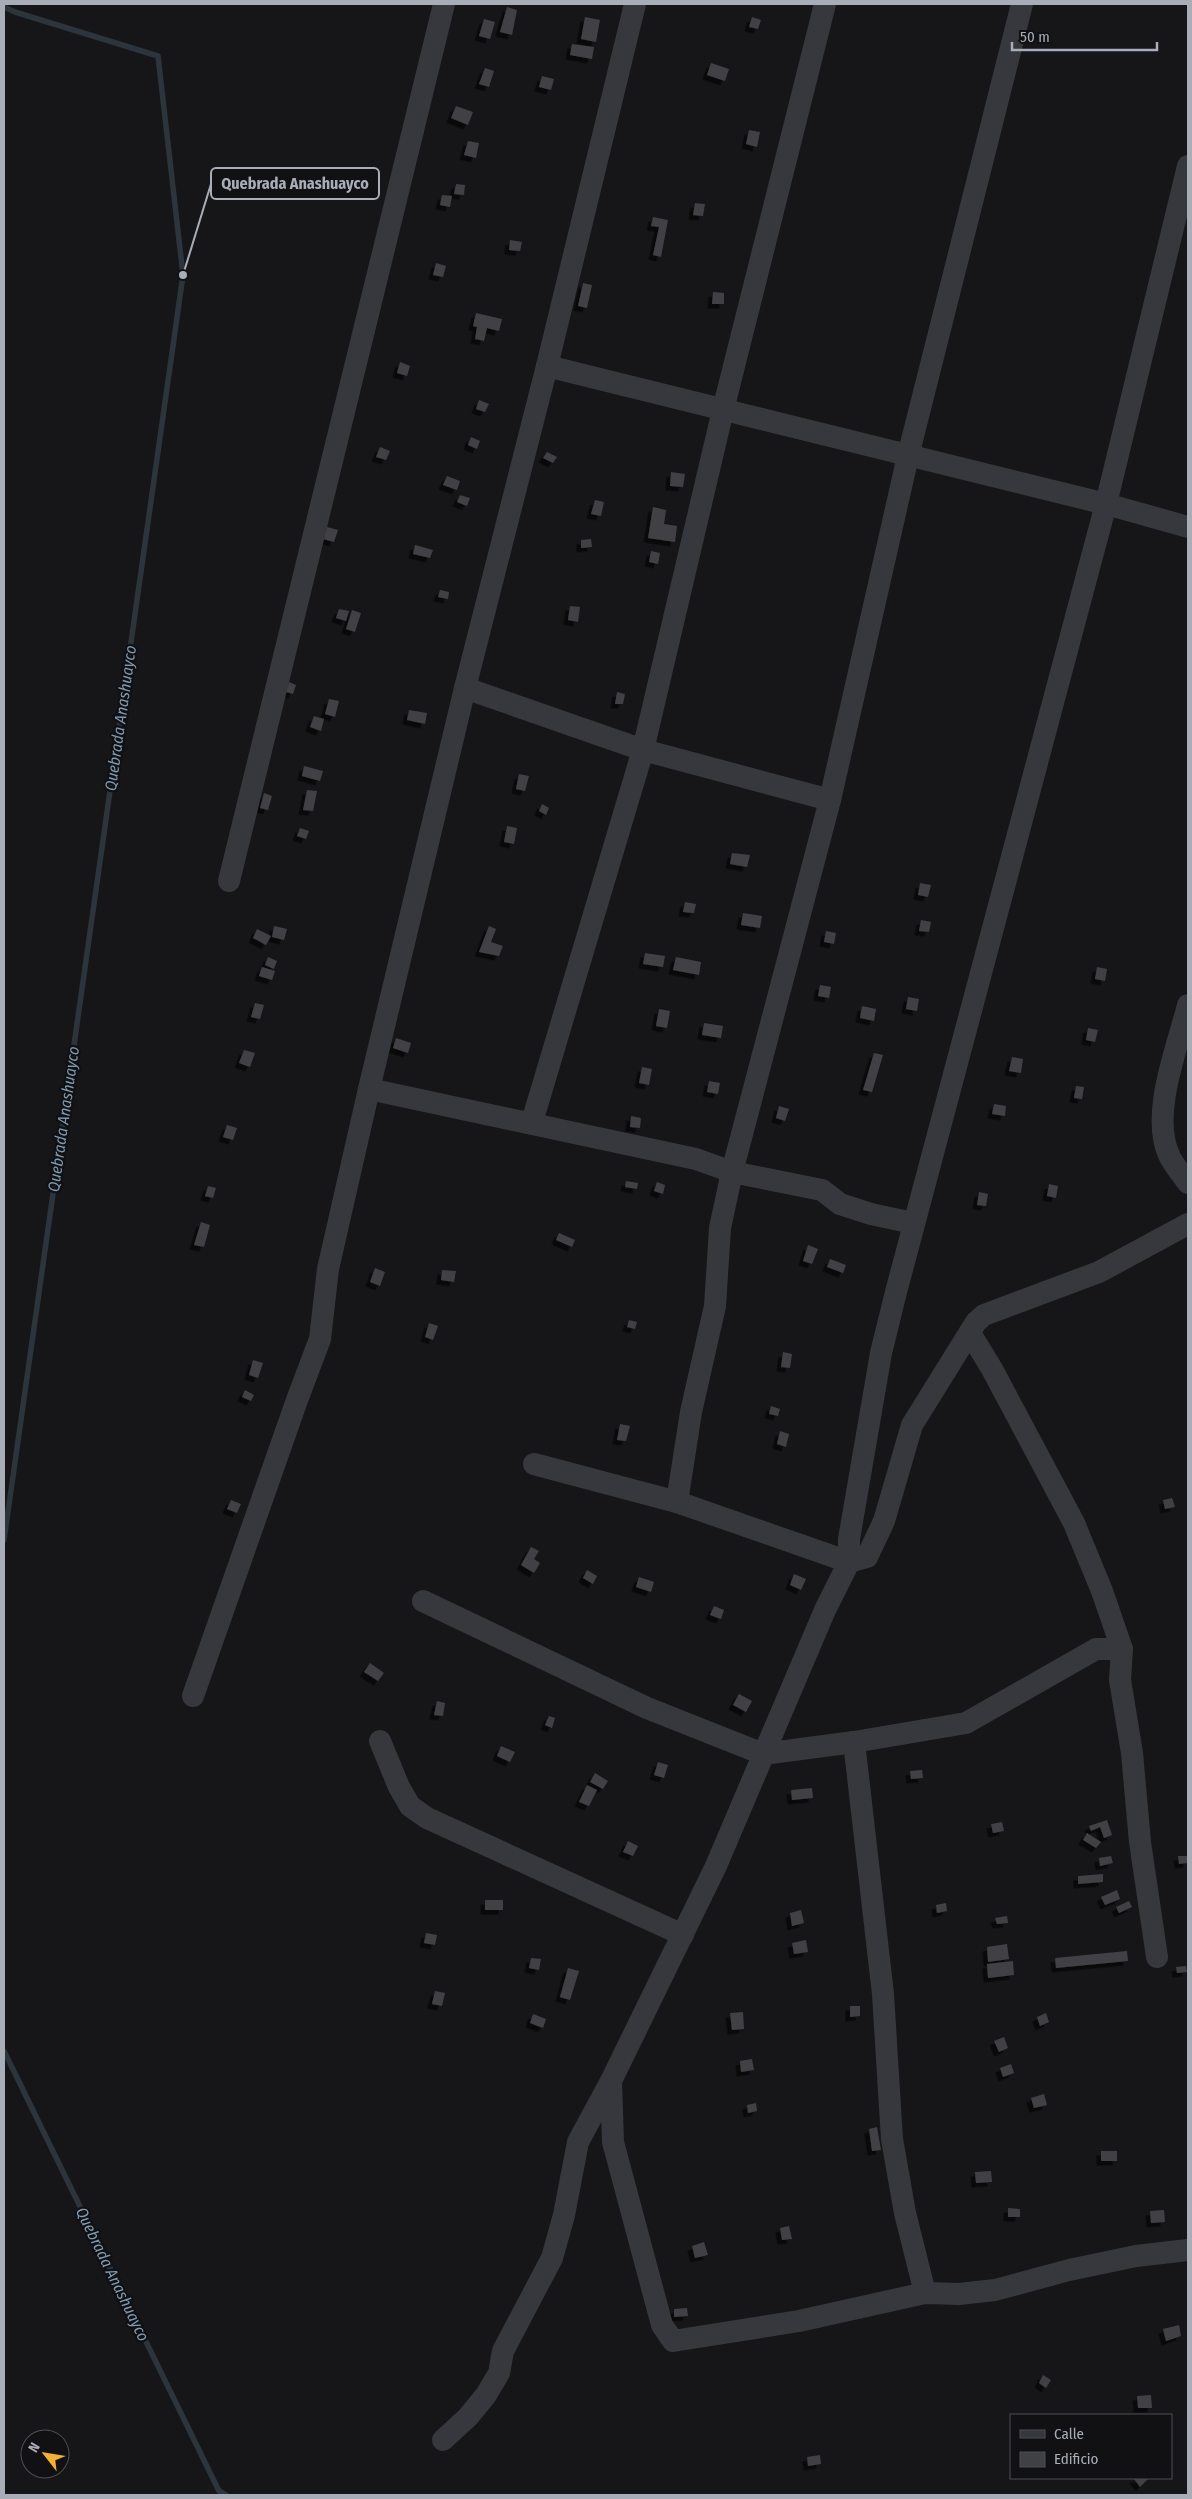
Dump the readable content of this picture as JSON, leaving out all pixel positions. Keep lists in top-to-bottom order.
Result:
{
  "water": ["Quebrada Anashuayco"],
  "places": ["Quebrada Anashuayco"],
  "legend": ["Calle", "Edificio"],
  "scale_bar": "50 m",
  "north": "top left"
}
